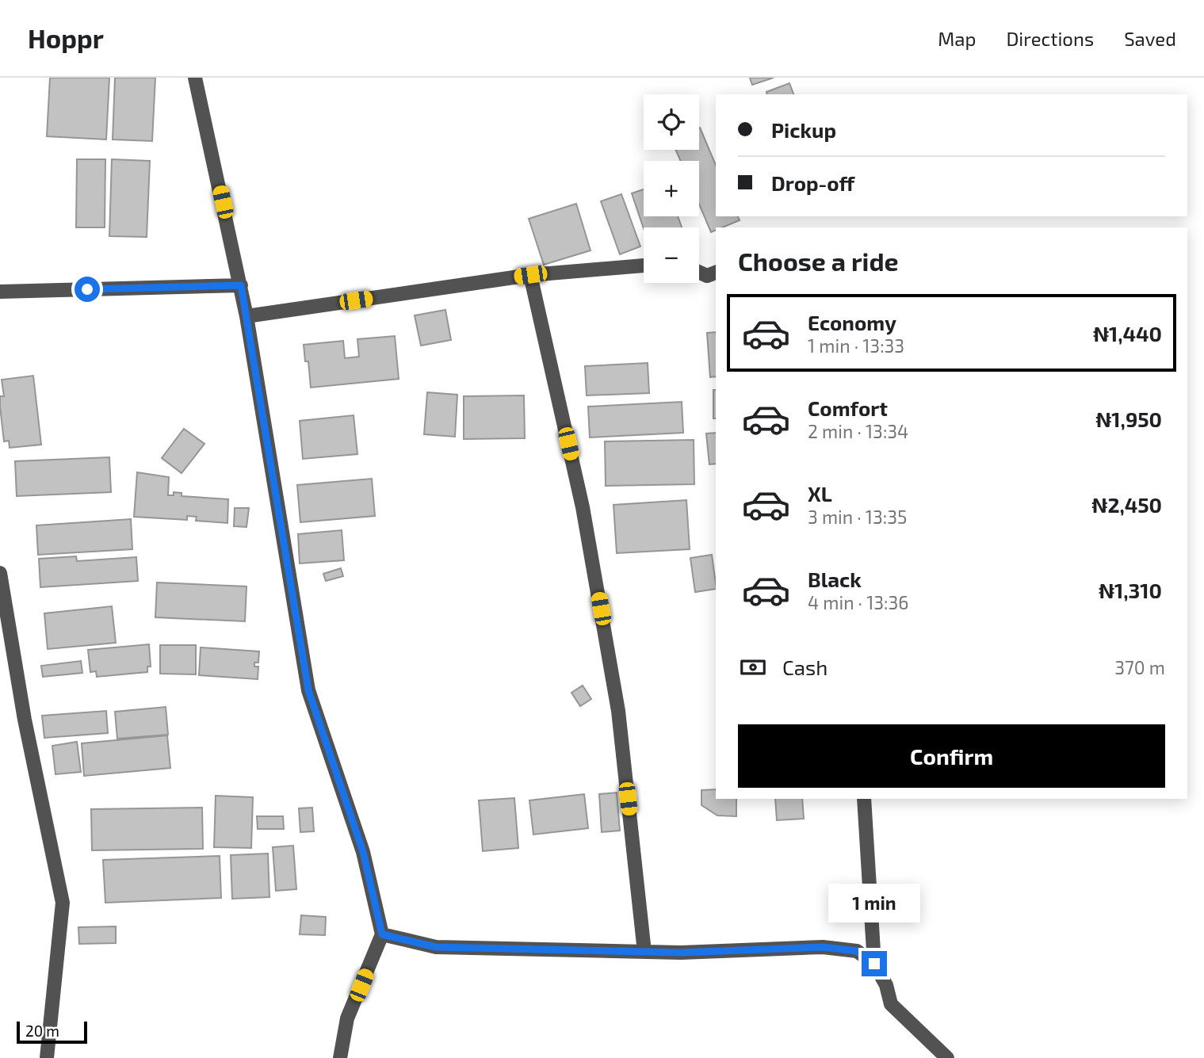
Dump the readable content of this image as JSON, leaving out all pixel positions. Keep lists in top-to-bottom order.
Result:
{
  "scale_bar": "20 m",
  "page": {
    "header": "Hoppr",
    "nav": ["Map", "Directions", "Saved"],
    "map_buttons": ["+", "−"],
    "banner": ["Pickup", "Drop-off"],
    "heading": "Choose a ride",
    "list": [
      {
        "name": "Economy",
        "note": "1 min · 13:33",
        "value": "₦1,440"
      },
      {
        "name": "Comfort",
        "note": "2 min · 13:34",
        "value": "₦1,950"
      },
      {
        "name": "XL",
        "note": "3 min · 13:35",
        "value": "₦2,450"
      },
      {
        "name": "Black",
        "note": "4 min · 13:36",
        "value": "₦1,310"
      }
    ],
    "pay": ["Cash", "370 m"],
    "buttons": "Confirm",
    "bubble": "1 min",
    "scale": "20 m"
  }
}
